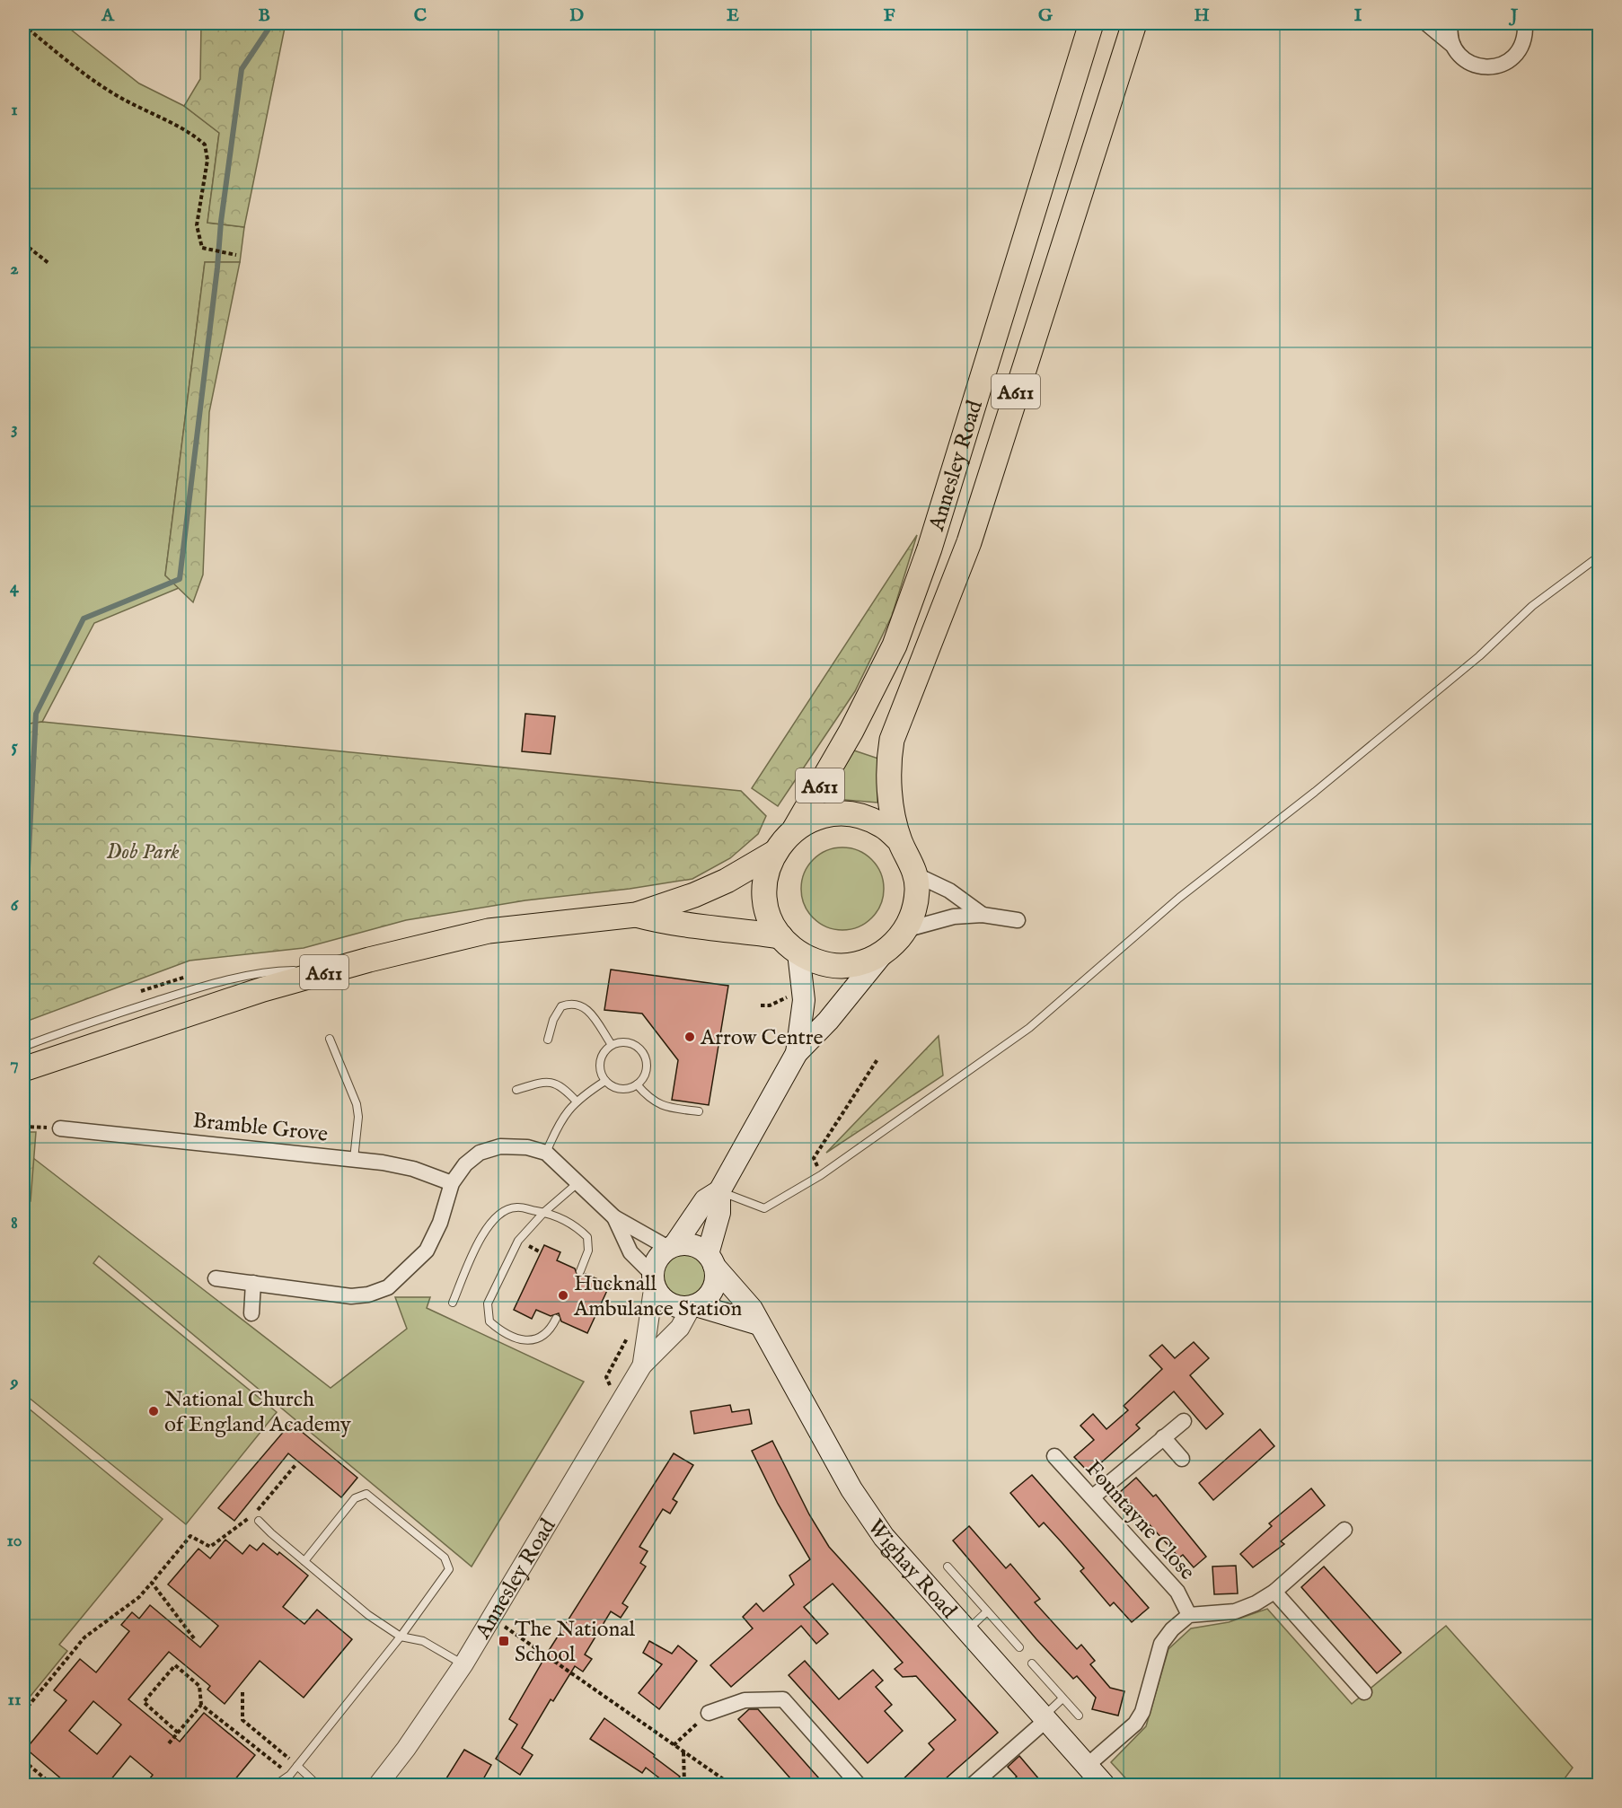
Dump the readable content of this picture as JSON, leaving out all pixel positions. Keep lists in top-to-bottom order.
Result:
{
  "streets": {
    "main road": ["A611", "Annesley Road", "Wighay Road"],
    "street": ["Bramble Grove", "Fountayne Close"]
  },
  "crossings": [
    ["A611", "Annesley Road"],
    ["Annesley Road", "Wighay Road"]
  ],
  "parks": ["Dob Park"],
  "places": {
    "other": ["Arrow Centre", "Hucknall Ambulance Station", "National Church of England Academy"],
    "transit": ["The National School"]
  },
  "grid": {
    "columns": [
      "A",
      "B",
      "C",
      "D",
      "E",
      "F",
      "G",
      "H",
      "I",
      "J"
    ],
    "rows": [
      "1",
      "2",
      "3",
      "4",
      "5",
      "6",
      "7",
      "8",
      "9",
      "10",
      "11"
    ]
  }
}
